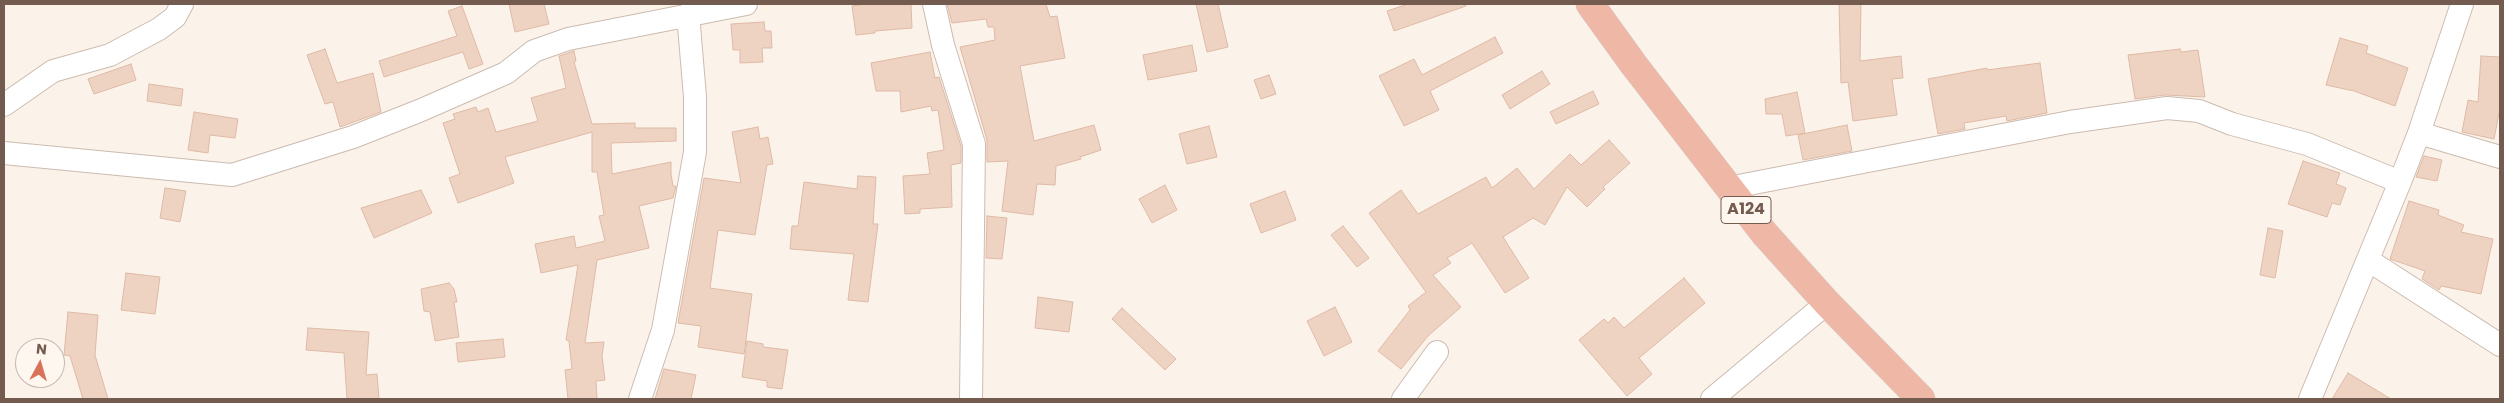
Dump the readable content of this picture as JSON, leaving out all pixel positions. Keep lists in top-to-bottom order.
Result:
{
  "streets": {
    "highway": ["A124"]
  },
  "north": "top"
}
